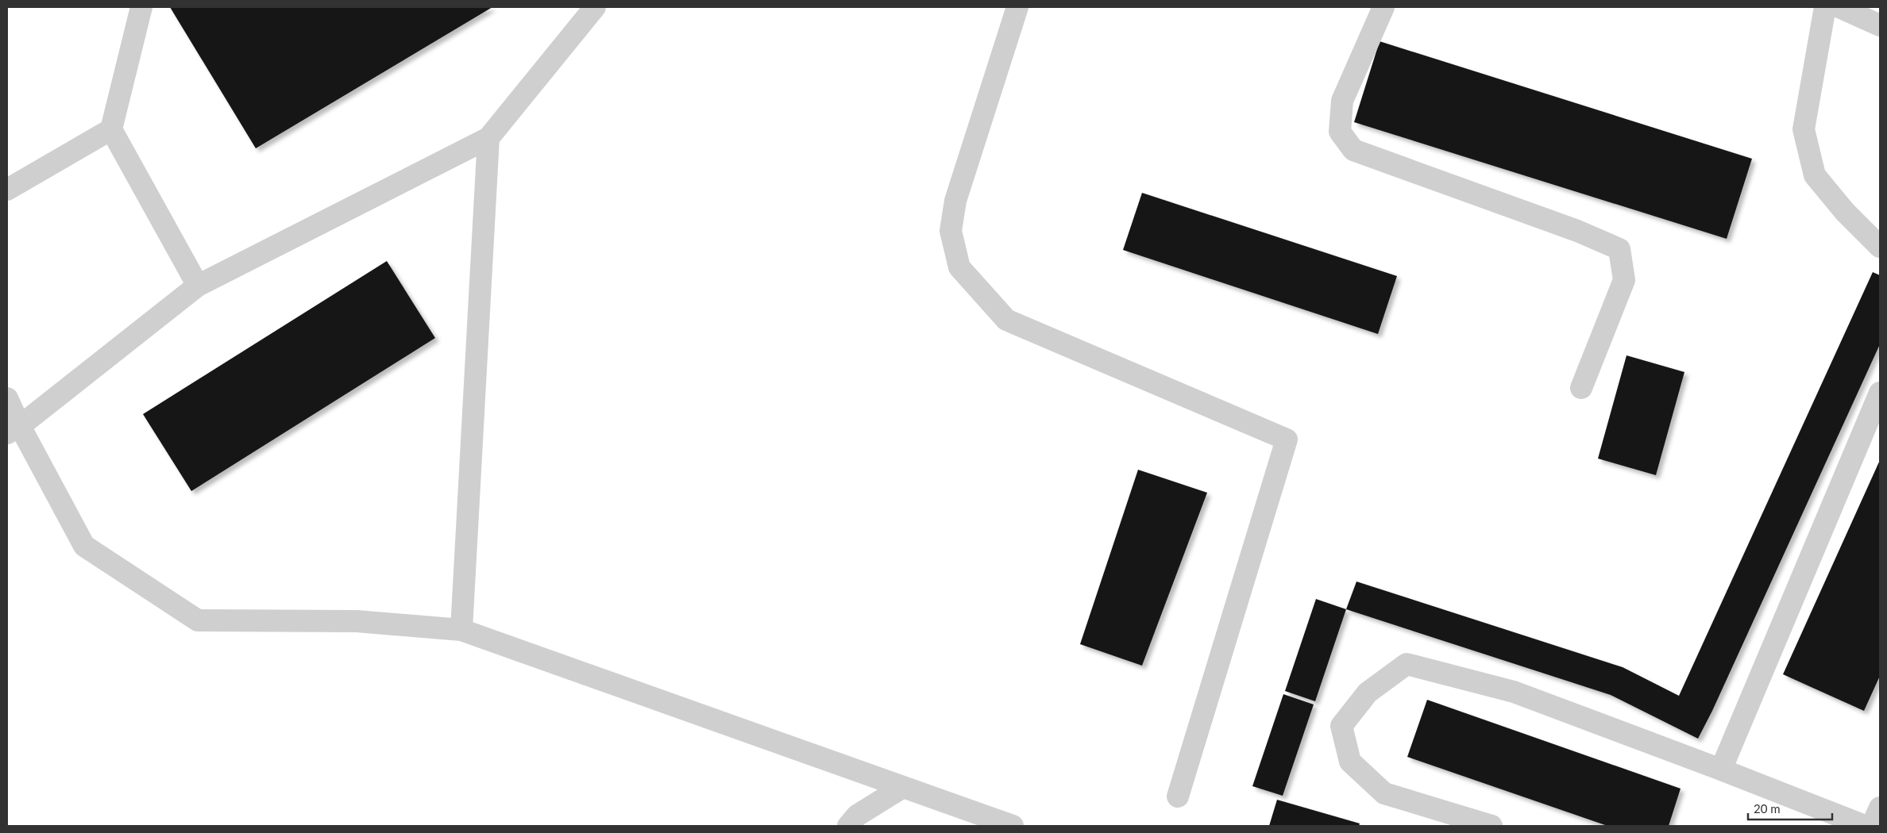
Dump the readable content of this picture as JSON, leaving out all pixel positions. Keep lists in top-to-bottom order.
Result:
{
  "scale_bar": "20 m"
}
